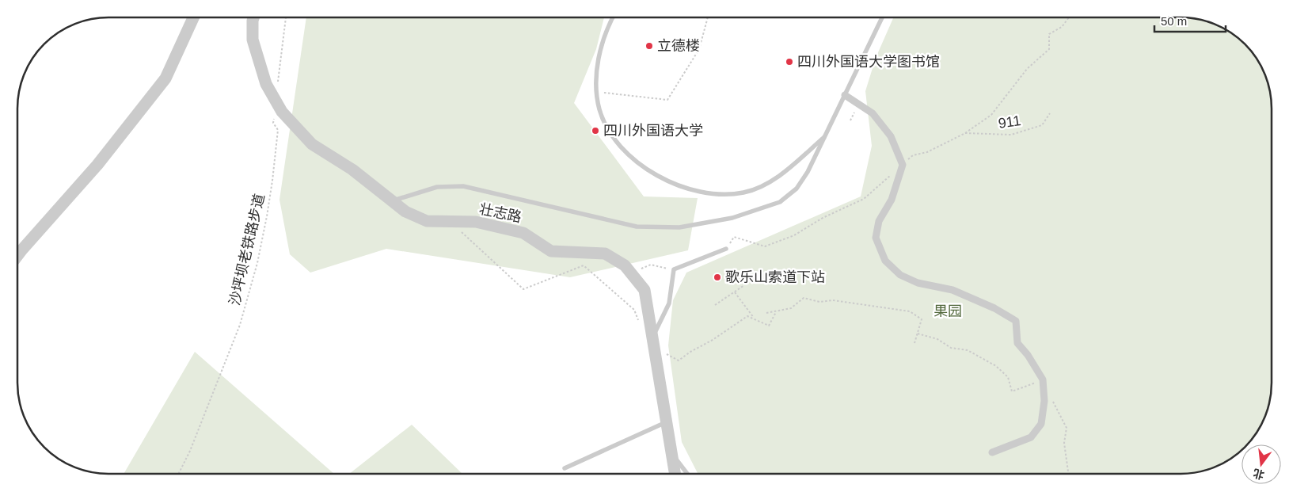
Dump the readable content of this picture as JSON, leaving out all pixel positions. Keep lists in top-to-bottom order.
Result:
{
  "streets": {
    "street": ["壮志路"],
    "path": ["911", "沙坪坝老铁路步道"]
  },
  "crossings": [
    ["壮志路", "沙坪坝老铁路步道"]
  ],
  "parks": ["果园"],
  "places": [
    "立德楼",
    "四川外国语大学图书馆",
    "四川外国语大学",
    "歌乐山索道下站"
  ],
  "scale_bar": "50 m",
  "north": "bottom"
}
